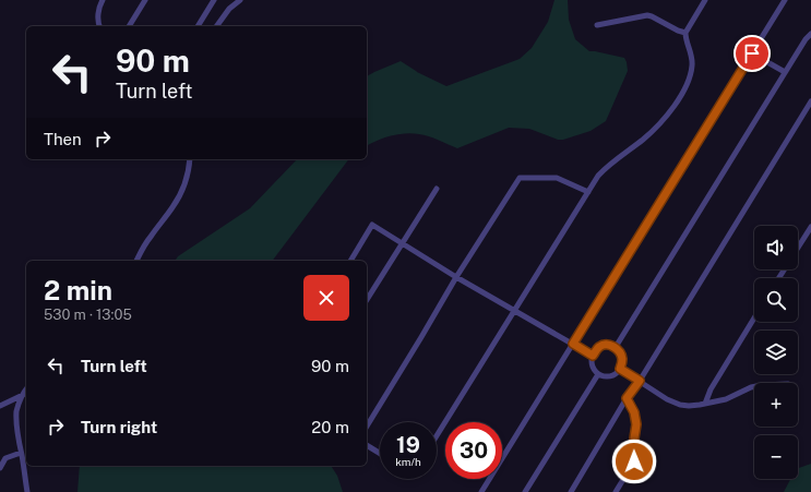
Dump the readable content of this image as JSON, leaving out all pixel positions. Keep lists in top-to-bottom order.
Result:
{
  "page": {
    "turn": ["90 m", "Turn left"],
    "then": "Then",
    "map_buttons": ["+", "−"],
    "heading": ["2 min", "530 m · 13:05"],
    "list": [
      {
        "name": "Turn left",
        "value": "90 m"
      },
      {
        "name": "Turn right",
        "value": "20 m"
      }
    ],
    "speed": "19 km/h",
    "limit": "30"
  }
}
